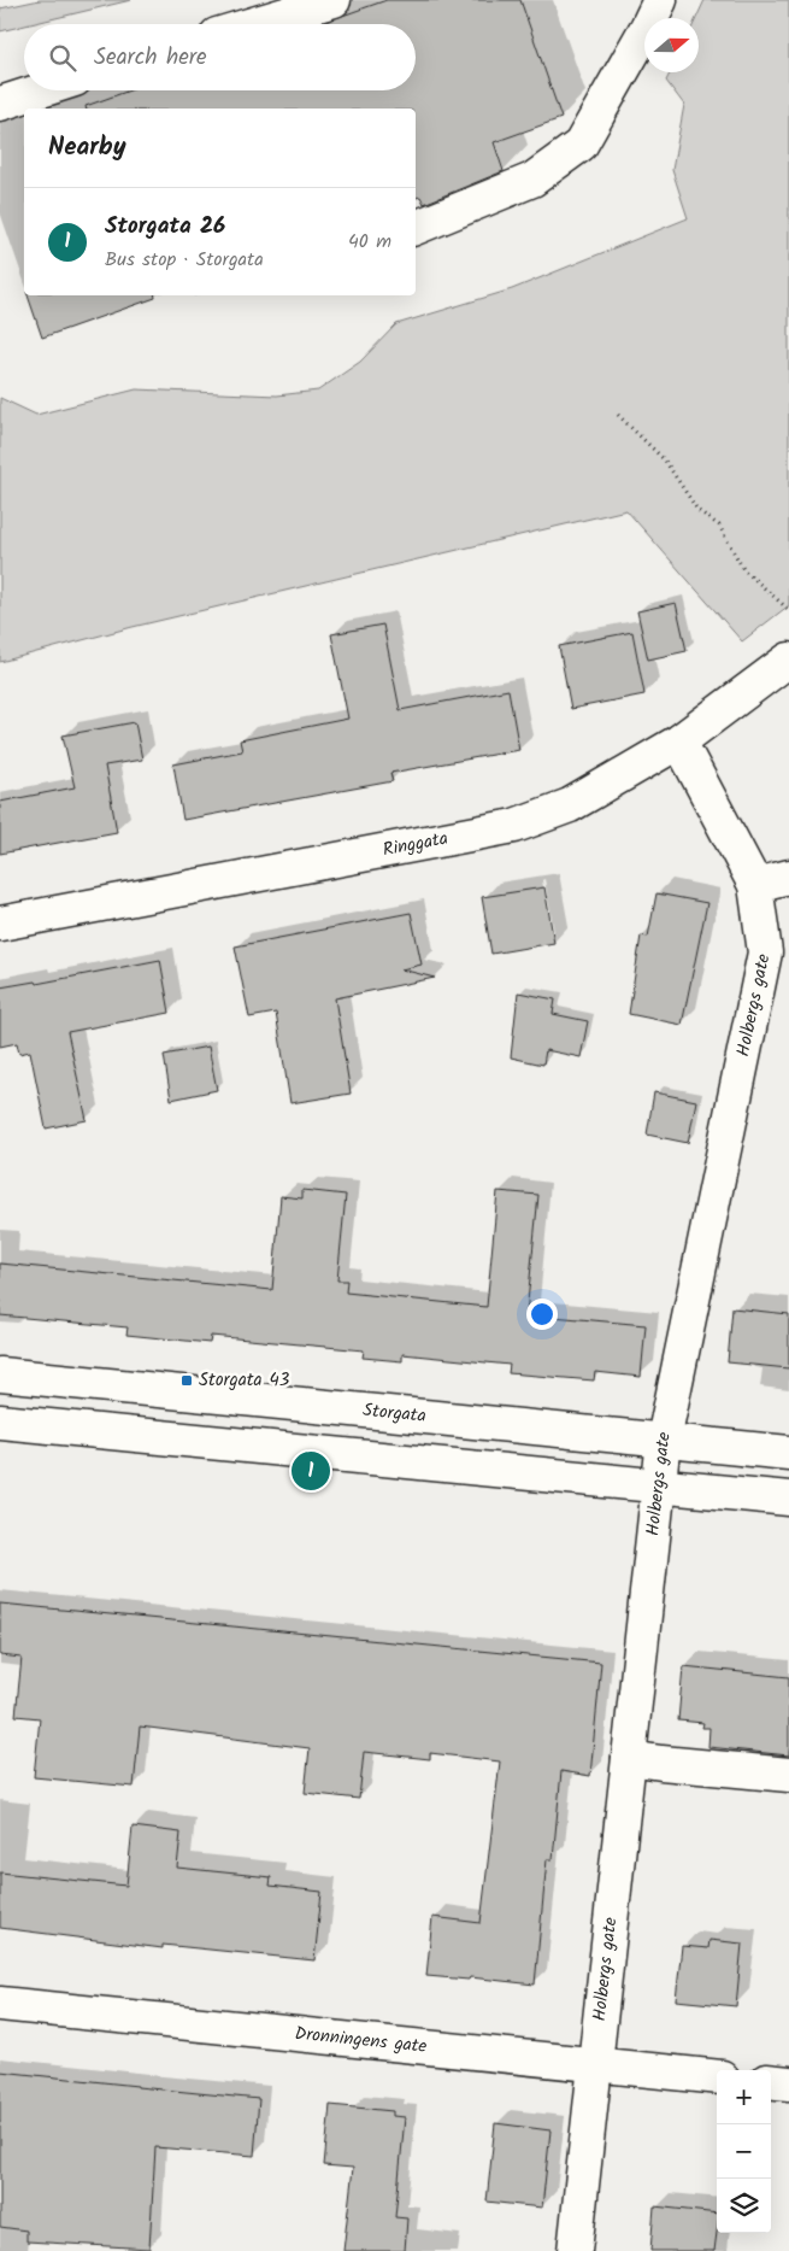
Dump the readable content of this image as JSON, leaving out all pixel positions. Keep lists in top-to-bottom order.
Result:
{
  "streets": {
    "street": [
      "Ringgata",
      "Holbergs gate",
      "Storgata",
      "Dronningens gate"
    ]
  },
  "crossings": [
    ["Ringgata", "Holbergs gate"],
    ["Holbergs gate", "Storgata"],
    ["Holbergs gate", "Dronningens gate"]
  ],
  "places": {
    "transit": ["Storgata 43"]
  },
  "north": "right",
  "page": {
    "search": "Search here",
    "heading": "Nearby",
    "list": [
      {
        "mark": "1",
        "name": "Storgata 26",
        "note": "Bus stop · Storgata",
        "value": "40 m"
      }
    ],
    "pins": "1",
    "map_buttons": ["+", "−"]
  }
}
